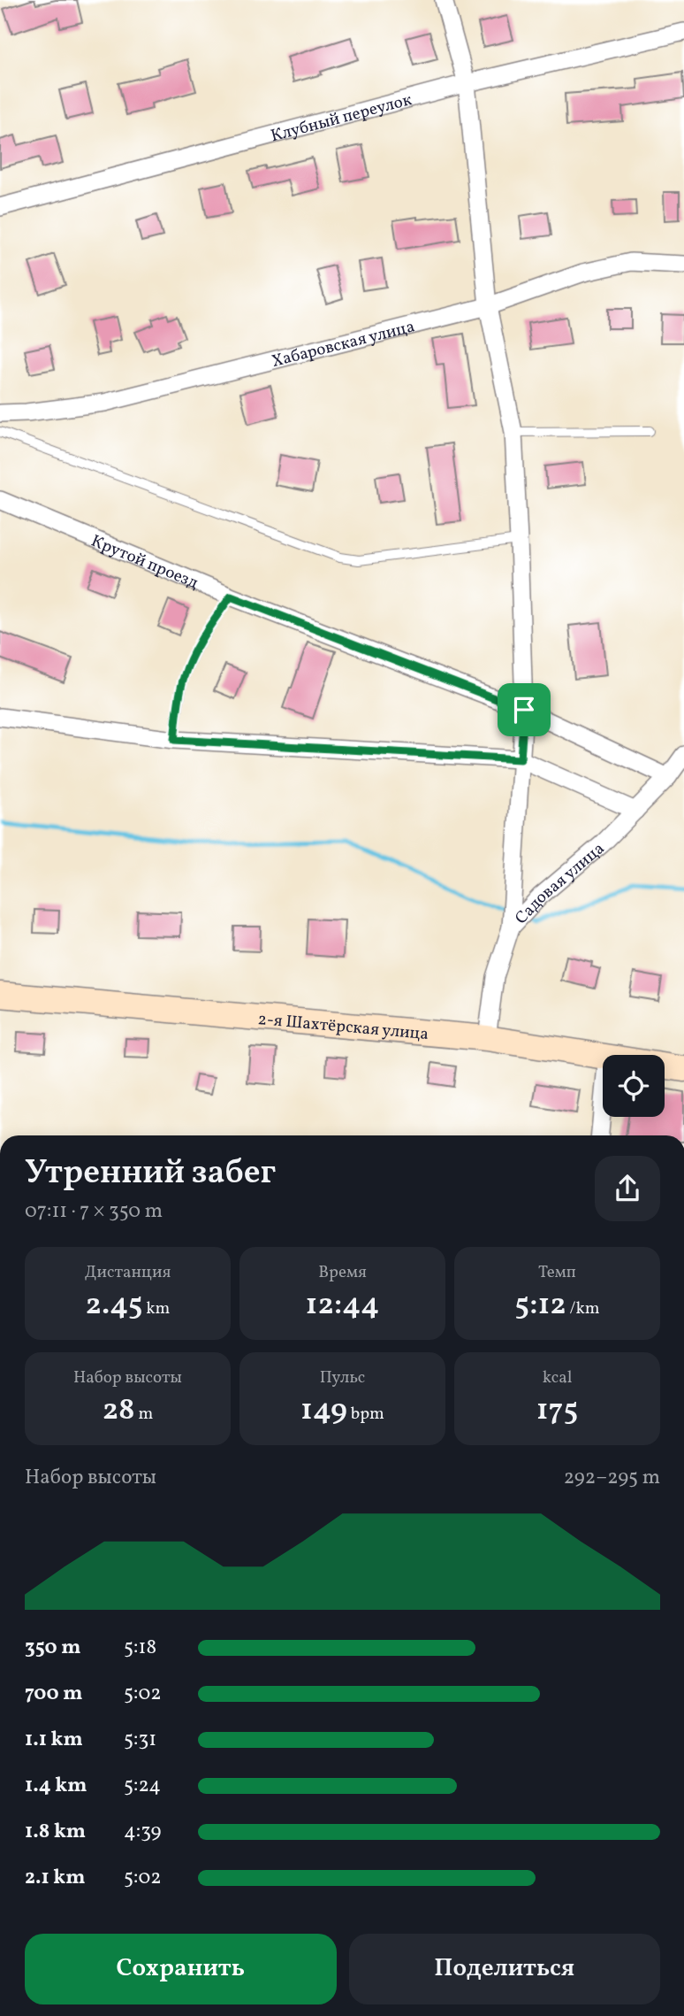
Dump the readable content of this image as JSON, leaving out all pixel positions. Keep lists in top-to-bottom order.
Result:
{
  "streets": {
    "main road": ["2-я Шахтёрская улица"],
    "street": [
      "Клубный переулок",
      "Хабаровская улица",
      "Крутой проезд",
      "Садовая улица"
    ]
  },
  "crossings": [
    ["Крутой проезд", "Садовая улица"],
    ["Садовая улица", "2-я Шахтёрская улица"]
  ],
  "page": {
    "heading": ["Утренний забег", "07:11 · 7 × 350 m"],
    "stats": [
      ["Дистанция", "2.45 km"],
      ["Время", "12:44"],
      ["Темп", "5:12 /km"],
      ["Набор высоты", "28 m"],
      ["Пульс", "149 bpm"],
      ["kcal", "175"]
    ],
    "chart": ["Набор высоты", "292–295 m"],
    "list": [
      {
        "name": "350 m",
        "note": "5:18"
      },
      {
        "name": "700 m",
        "note": "5:02"
      },
      {
        "name": "1.1 km",
        "note": "5:31"
      },
      {
        "name": "1.4 km",
        "note": "5:24"
      },
      {
        "name": "1.8 km",
        "note": "4:39"
      },
      {
        "name": "2.1 km",
        "note": "5:02"
      }
    ],
    "buttons": ["Сохранить", "Поделиться"]
  }
}
